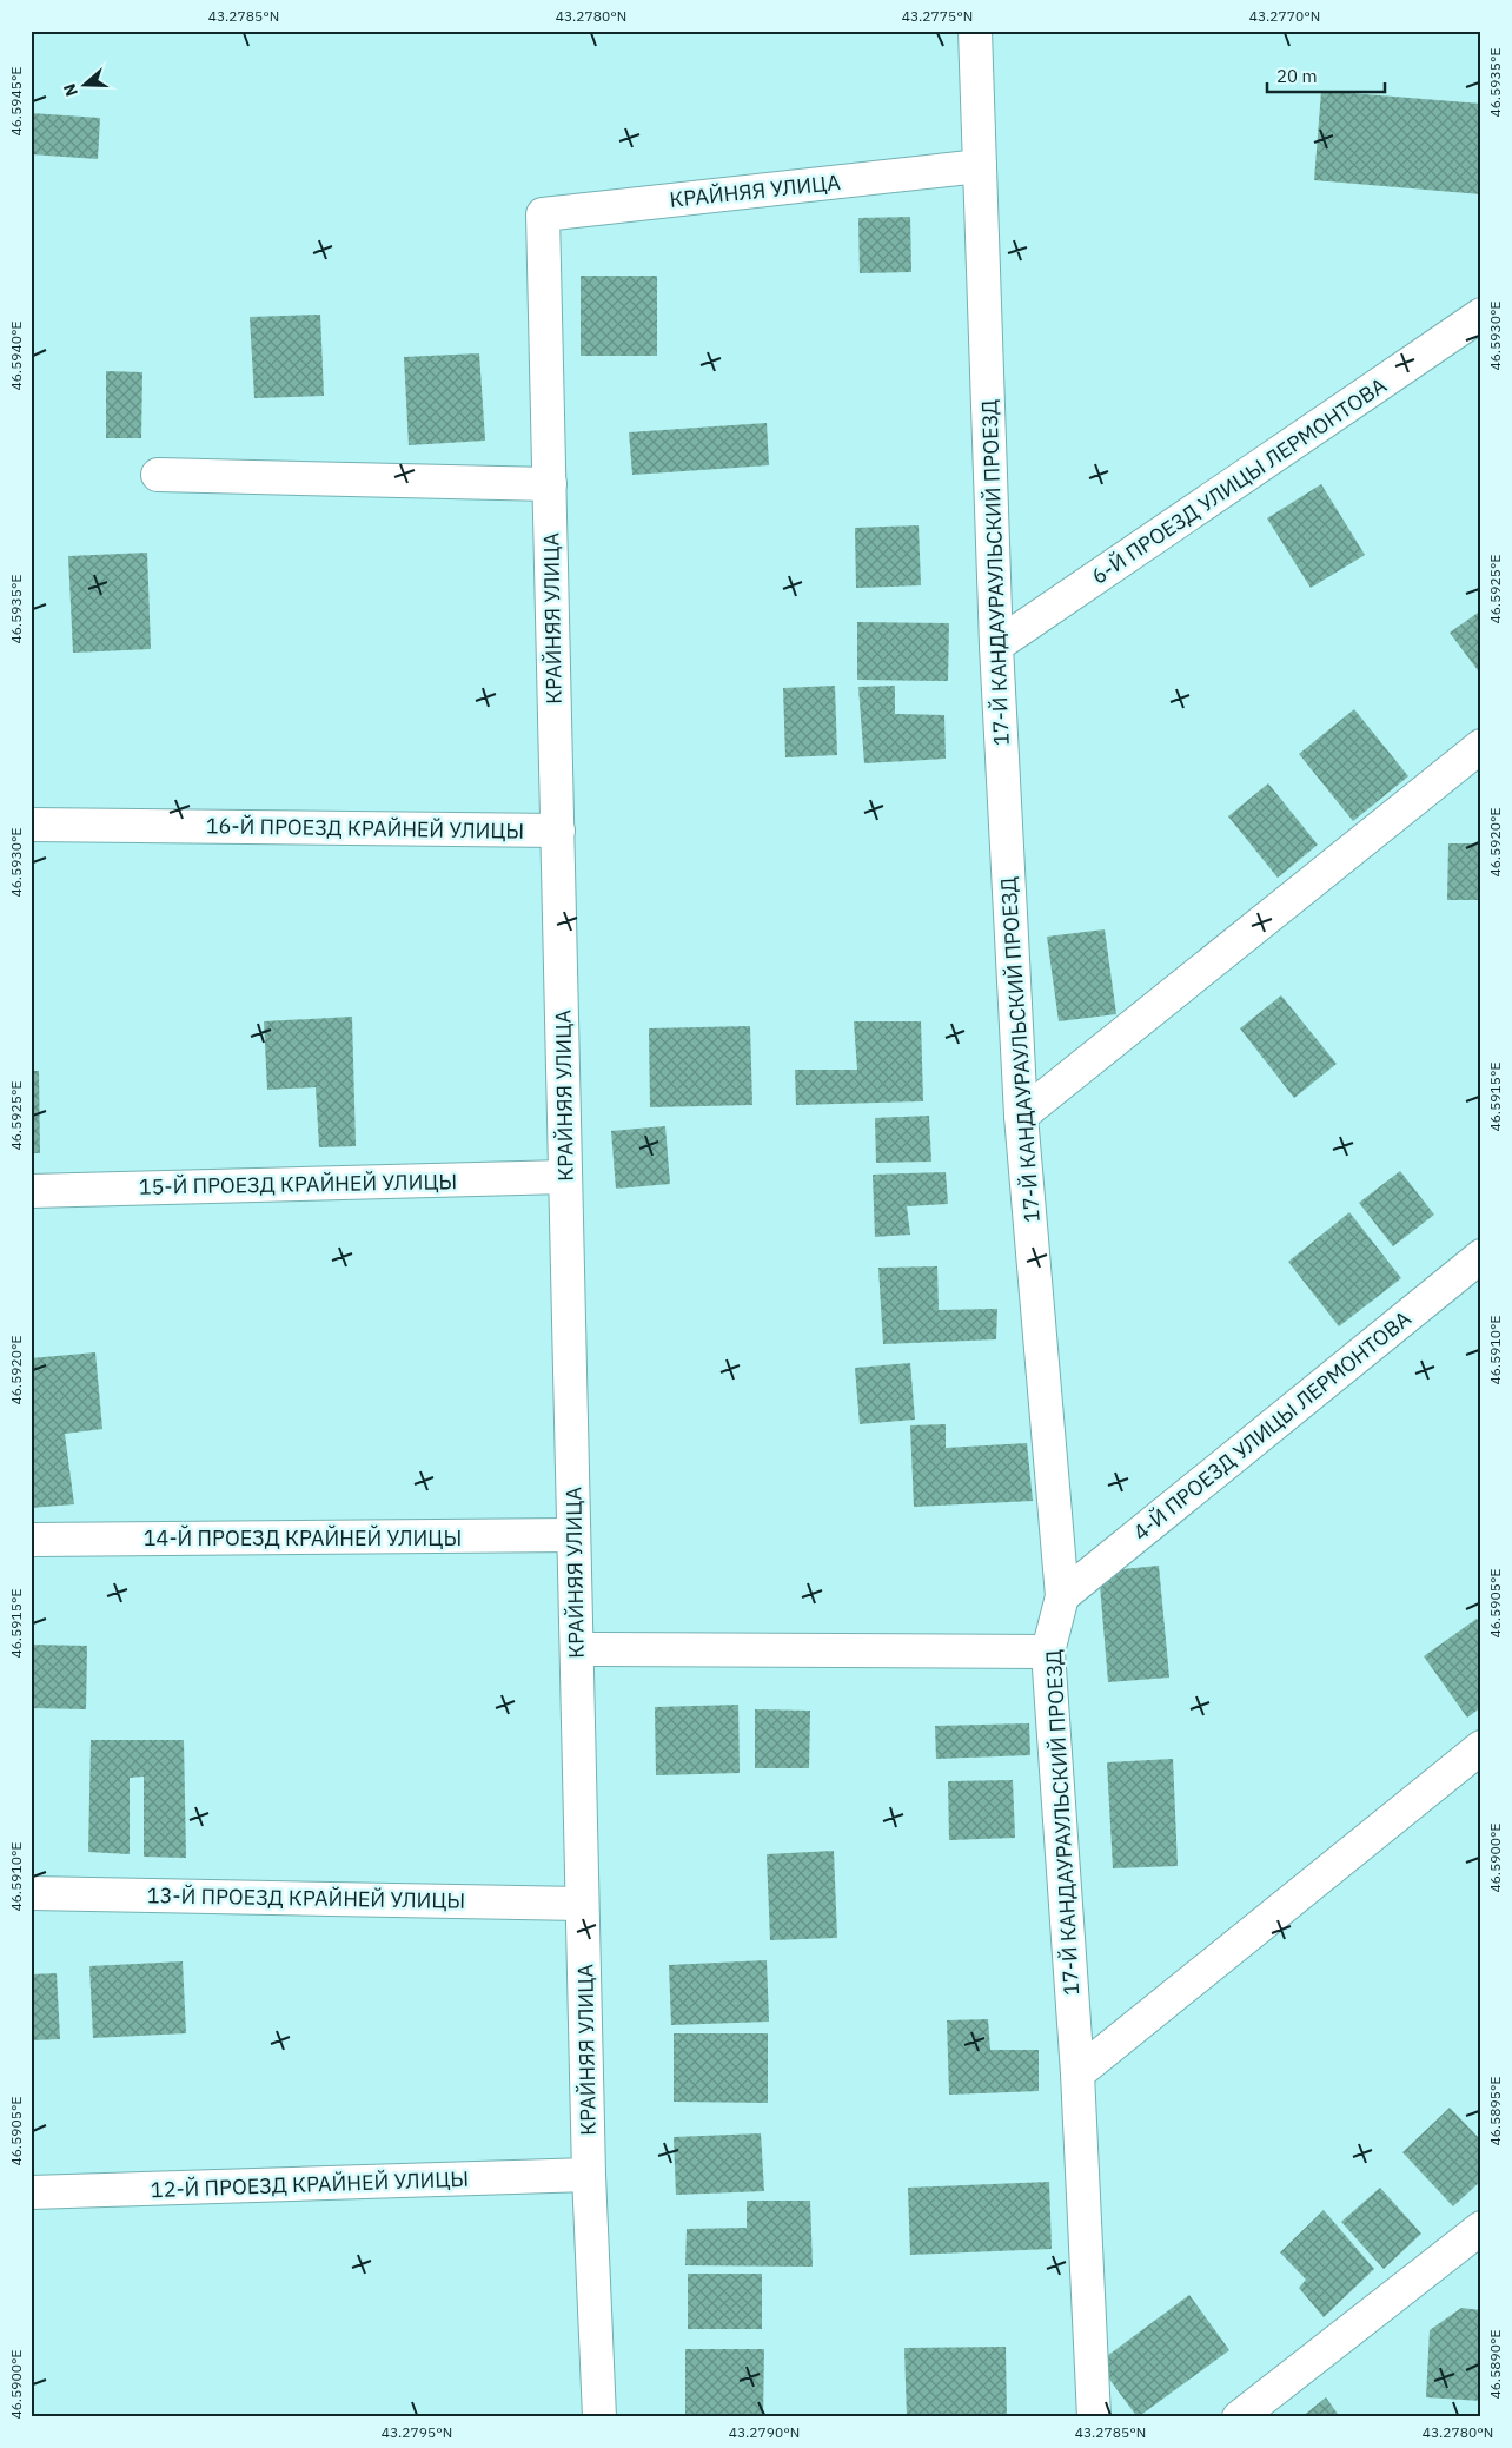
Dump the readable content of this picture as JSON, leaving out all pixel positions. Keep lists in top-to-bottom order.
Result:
{
  "streets": {
    "street": [
      "КРАЙНЯЯ УЛИЦА",
      "6-Й ПРОЕЗД УЛИЦЫ ЛЕРМОНТОВА",
      "17-Й КАНДАУРАУЛЬСКИЙ ПРОЕЗД",
      "16-Й ПРОЕЗД КРАЙНЕЙ УЛИЦЫ",
      "15-Й ПРОЕЗД КРАЙНЕЙ УЛИЦЫ",
      "4-Й ПРОЕЗД УЛИЦЫ ЛЕРМОНТОВА",
      "14-Й ПРОЕЗД КРАЙНЕЙ УЛИЦЫ",
      "13-Й ПРОЕЗД КРАЙНЕЙ УЛИЦЫ",
      "12-Й ПРОЕЗД КРАЙНЕЙ УЛИЦЫ"
    ]
  },
  "crossings": [
    ["КРАЙНЯЯ УЛИЦА", "17-Й КАНДАУРАУЛЬСКИЙ ПРОЕЗД"],
    ["КРАЙНЯЯ УЛИЦА", "16-Й ПРОЕЗД КРАЙНЕЙ УЛИЦЫ"],
    ["КРАЙНЯЯ УЛИЦА", "15-Й ПРОЕЗД КРАЙНЕЙ УЛИЦЫ"],
    ["КРАЙНЯЯ УЛИЦА", "14-Й ПРОЕЗД КРАЙНЕЙ УЛИЦЫ"],
    ["КРАЙНЯЯ УЛИЦА", "13-Й ПРОЕЗД КРАЙНЕЙ УЛИЦЫ"],
    ["КРАЙНЯЯ УЛИЦА", "12-Й ПРОЕЗД КРАЙНЕЙ УЛИЦЫ"],
    ["6-Й ПРОЕЗД УЛИЦЫ ЛЕРМОНТОВА", "17-Й КАНДАУРАУЛЬСКИЙ ПРОЕЗД"],
    ["17-Й КАНДАУРАУЛЬСКИЙ ПРОЕЗД", "4-Й ПРОЕЗД УЛИЦЫ ЛЕРМОНТОВА"]
  ],
  "scale_bar": "20 m",
  "north": "left",
  "coordinates": [
    "43.2785°N",
    "43.2780°N",
    "43.2775°N",
    "43.2770°N",
    "46.5935°E",
    "46.5945°E",
    "46.5930°E",
    "46.5940°E",
    "46.5925°E",
    "46.5920°E",
    "46.5915°E",
    "46.5910°E",
    "46.5905°E",
    "46.5900°E",
    "46.5895°E",
    "46.5890°E",
    "43.2795°N",
    "43.2790°N"
  ]
}
